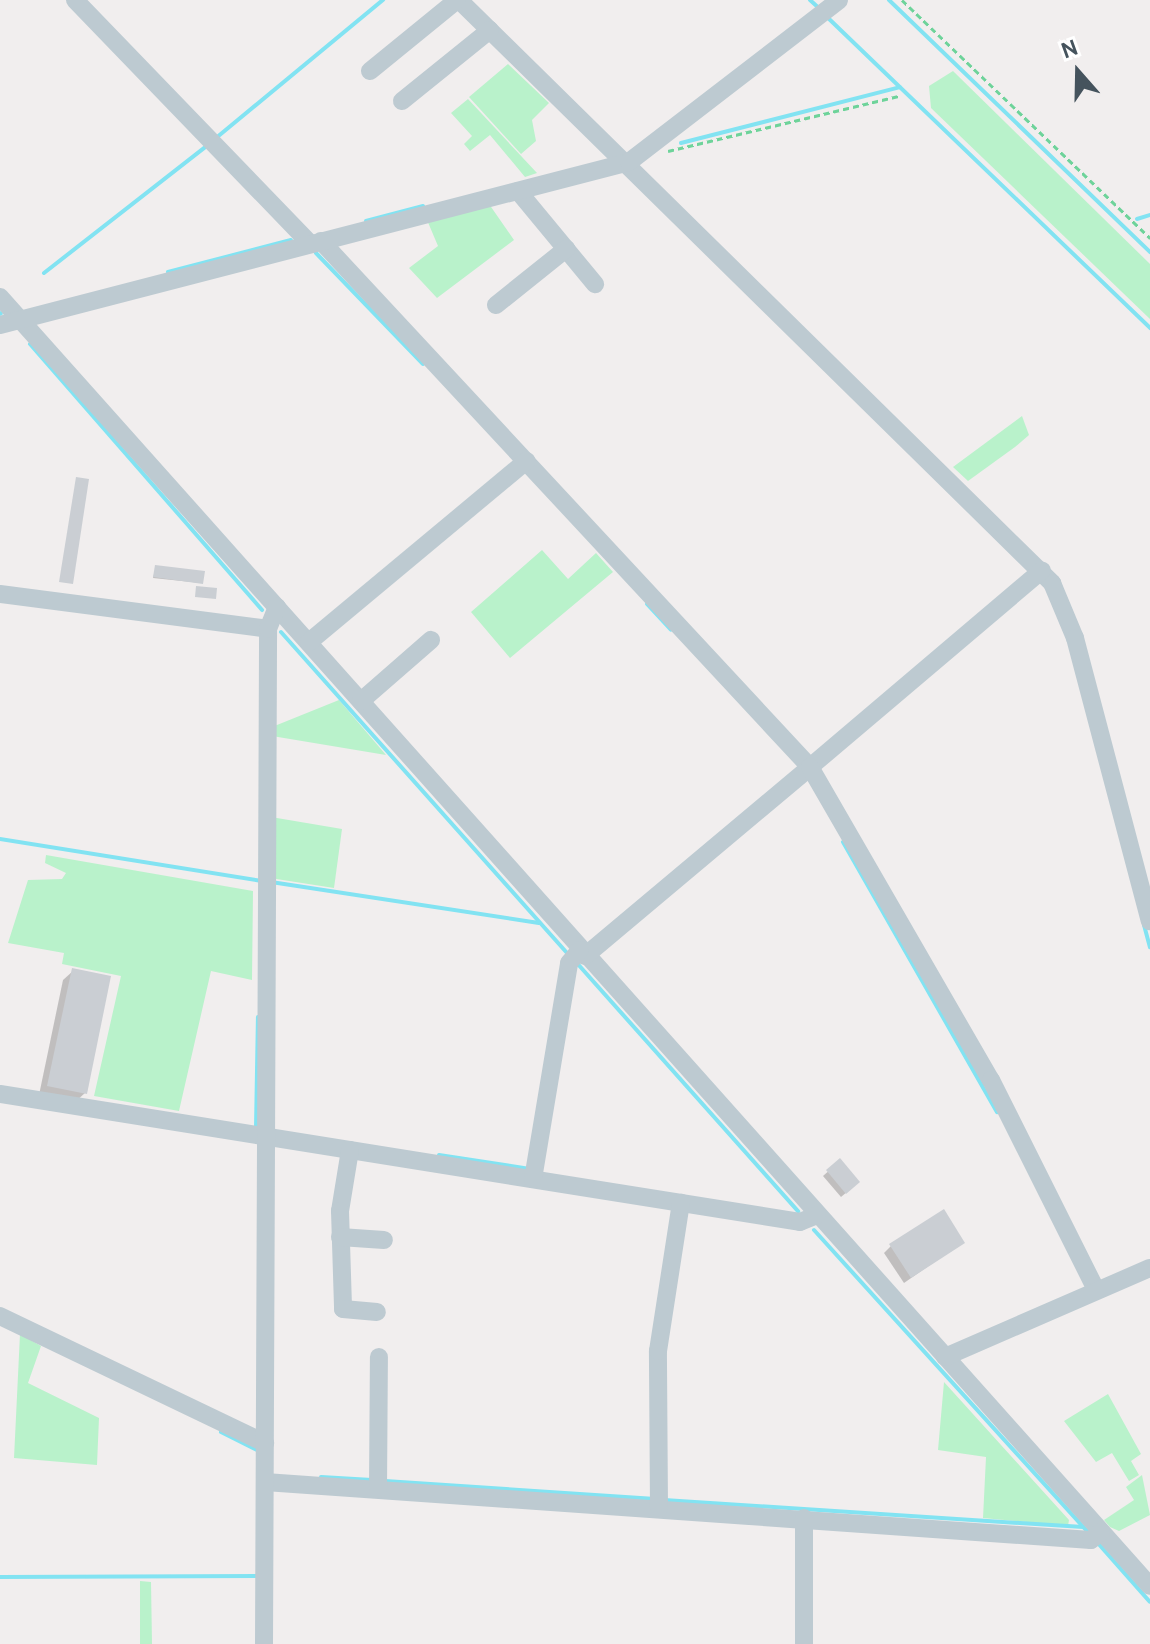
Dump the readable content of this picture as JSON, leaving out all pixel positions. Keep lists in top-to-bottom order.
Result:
{
  "north": "top"
}
